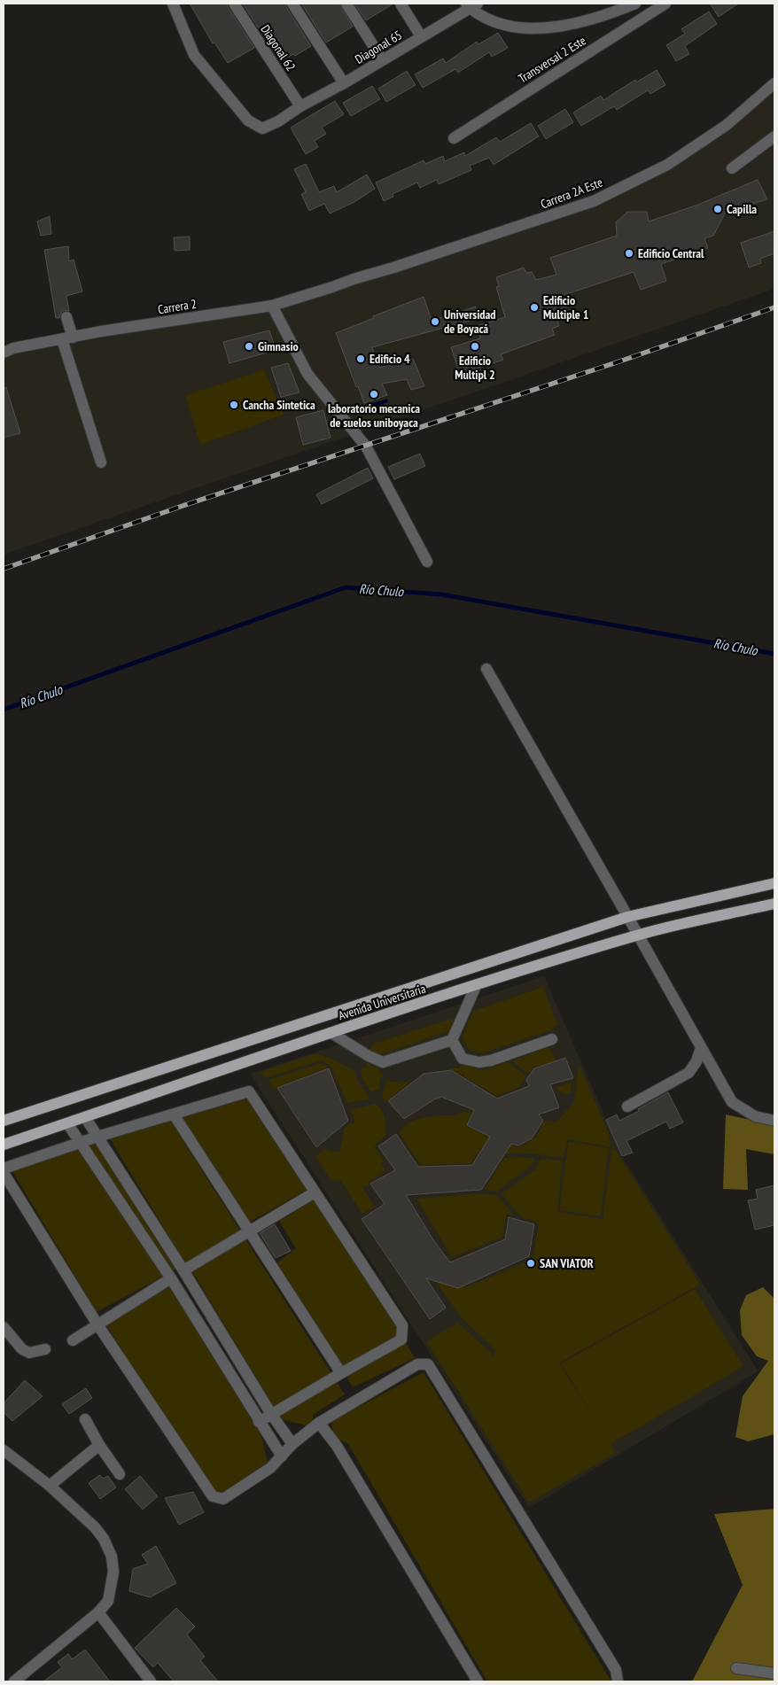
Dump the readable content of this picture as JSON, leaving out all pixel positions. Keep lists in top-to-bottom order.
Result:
{
  "streets": {
    "main road": ["Avenida Universitaria"],
    "street": [
      "Diagonal 65",
      "Diagonal 62",
      "Transversal 2 Este",
      "Carrera 2A Este",
      "Carrera 2"
    ]
  },
  "crossings": [
    ["Diagonal 65", "Diagonal 62"],
    ["Carrera 2A Este", "Carrera 2"]
  ],
  "water": ["Río Chulo"],
  "places": [
    "Capilla",
    "Edificio Central",
    "Edificio Multiple 1",
    "Universidad de Boyacá",
    "Gimnasio",
    "Edificio Multipl 2",
    "Edificio 4",
    "laboratorio mecanica de suelos uniboyaca",
    "Cancha Sintetica",
    "SAN VIATOR"
  ]
}
